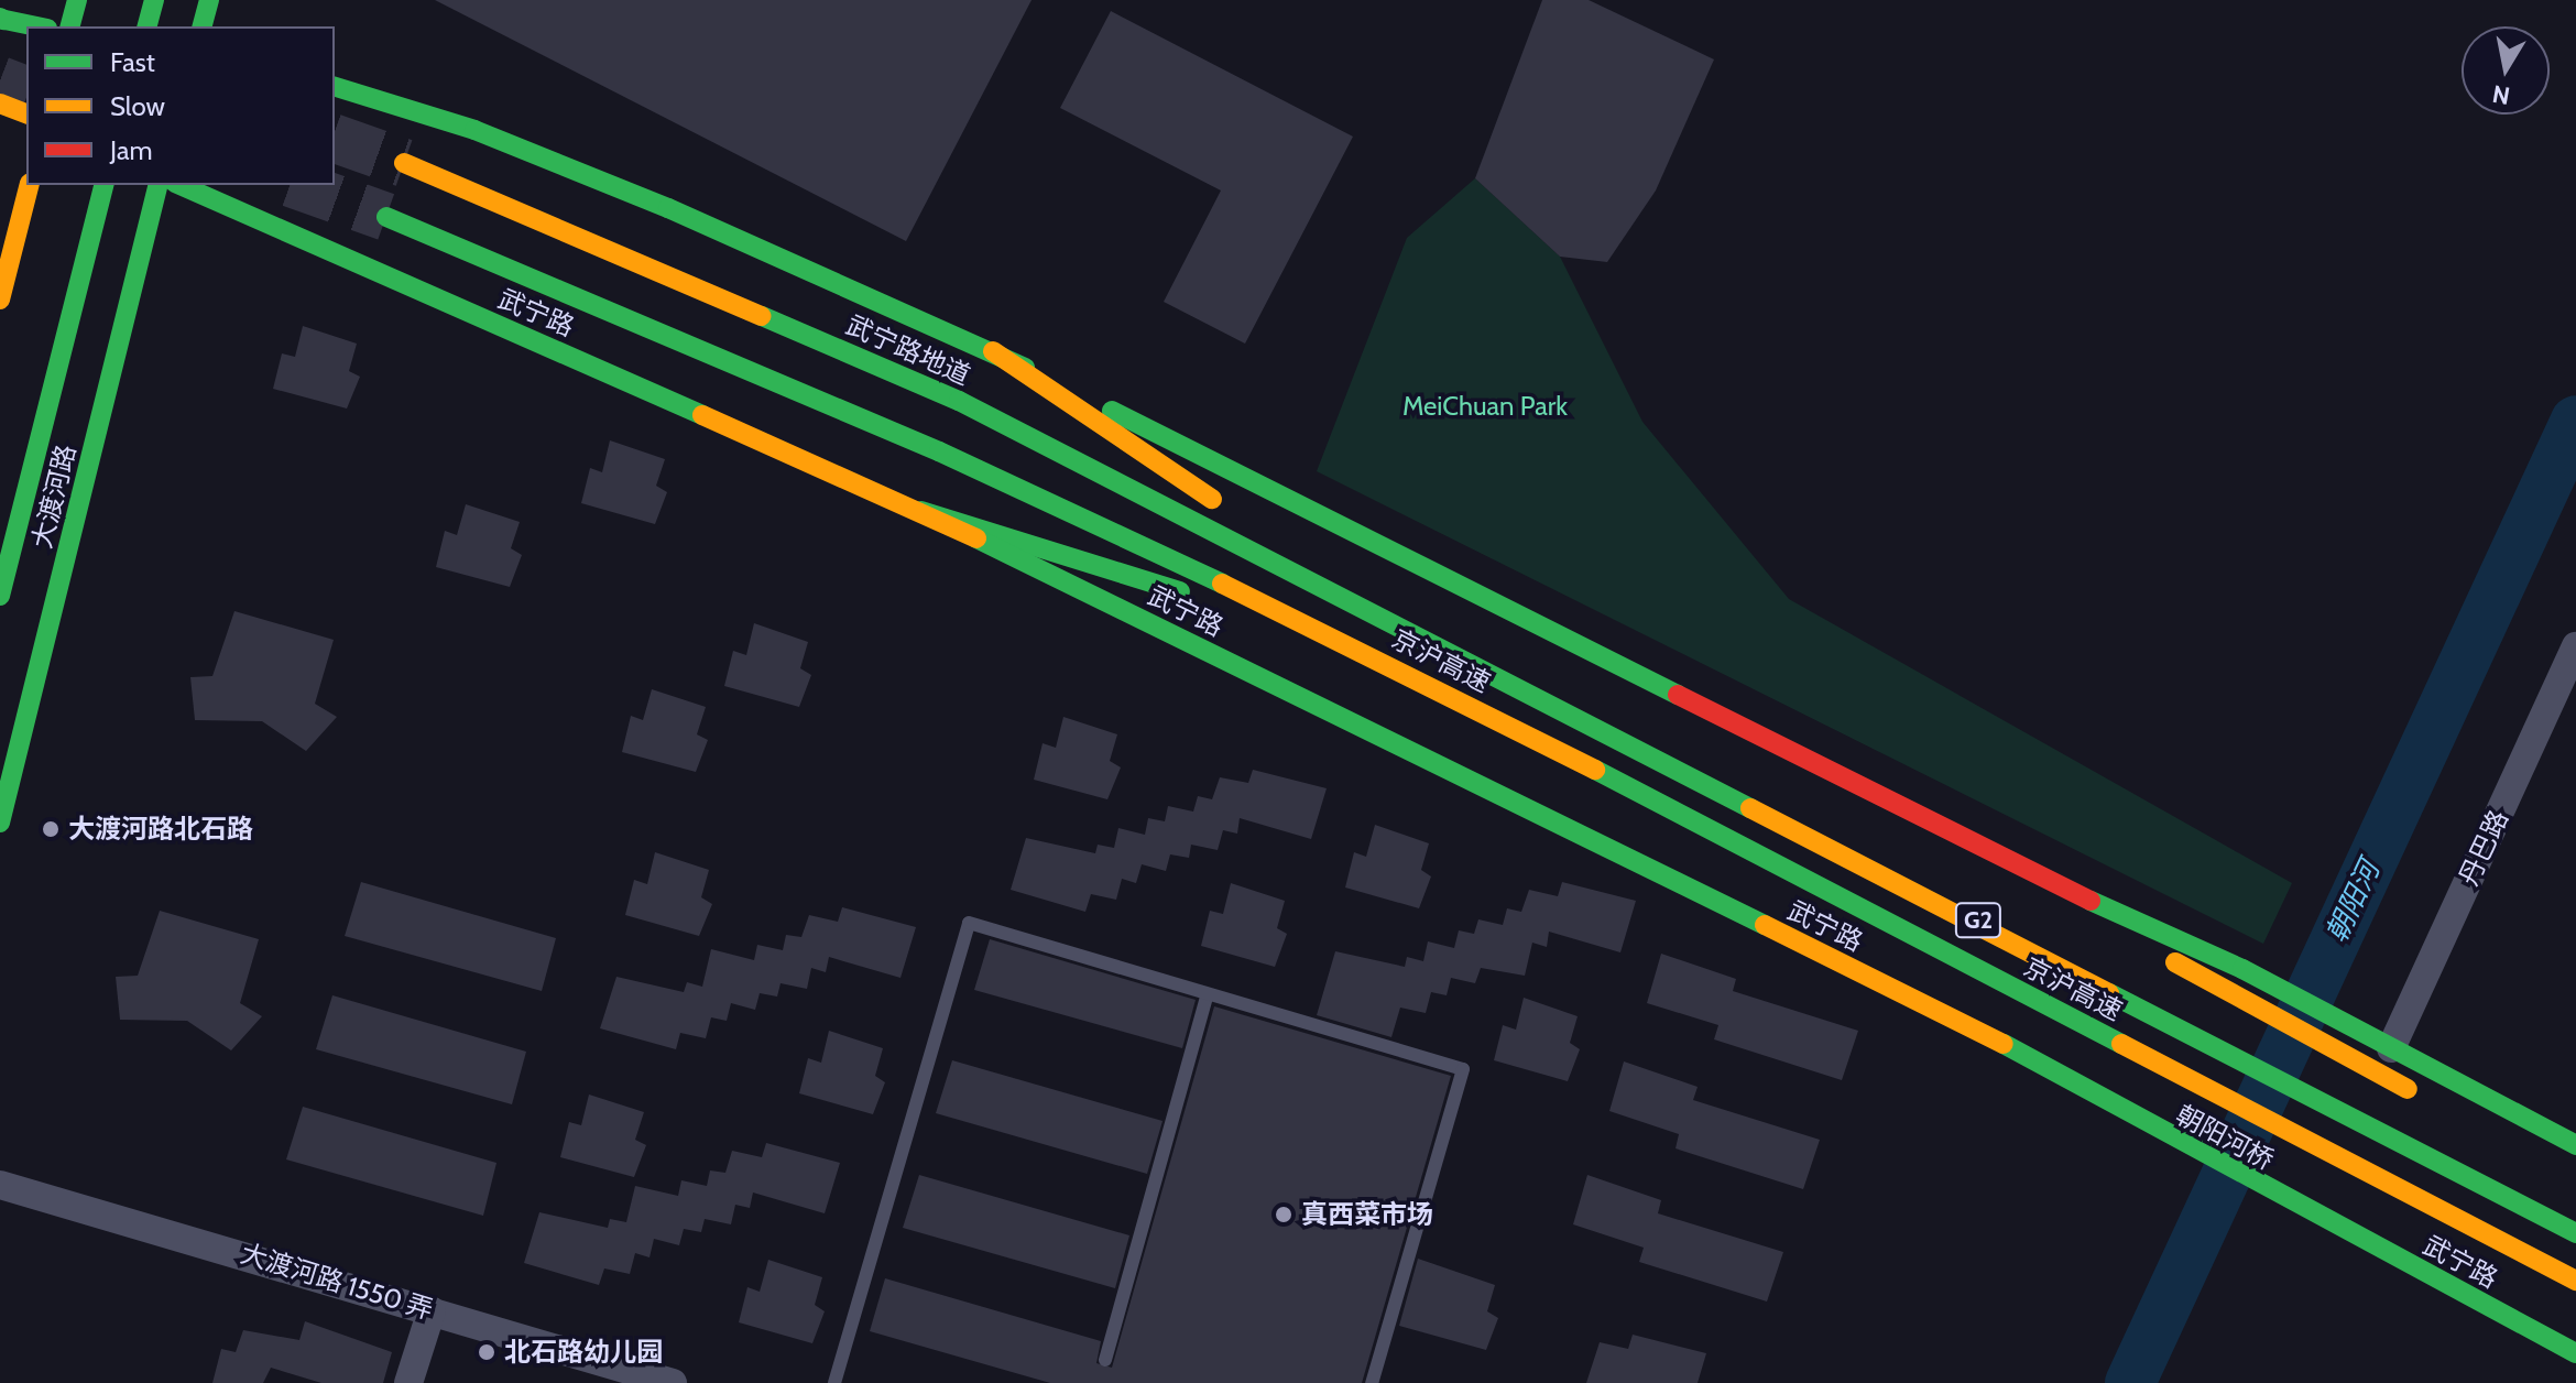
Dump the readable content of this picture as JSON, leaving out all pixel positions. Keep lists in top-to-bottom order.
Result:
{
  "streets": {
    "main road": [
      "武宁路",
      "武宁路地道",
      "大渡河路",
      "京沪高速",
      "G2",
      "朝阳河桥"
    ],
    "street": ["丹巴路", "大渡河路 1550 弄"]
  },
  "crossings": [
    ["武宁路", "朝阳河桥"],
    ["武宁路地道", "京沪高速"]
  ],
  "water": ["朝阳河"],
  "parks": ["MeiChuan Park"],
  "places": ["大渡河路北石路", "真西菜市场", "北石路幼儿园"],
  "legend": ["Fast", "Slow", "Jam"],
  "north": "bottom"
}
